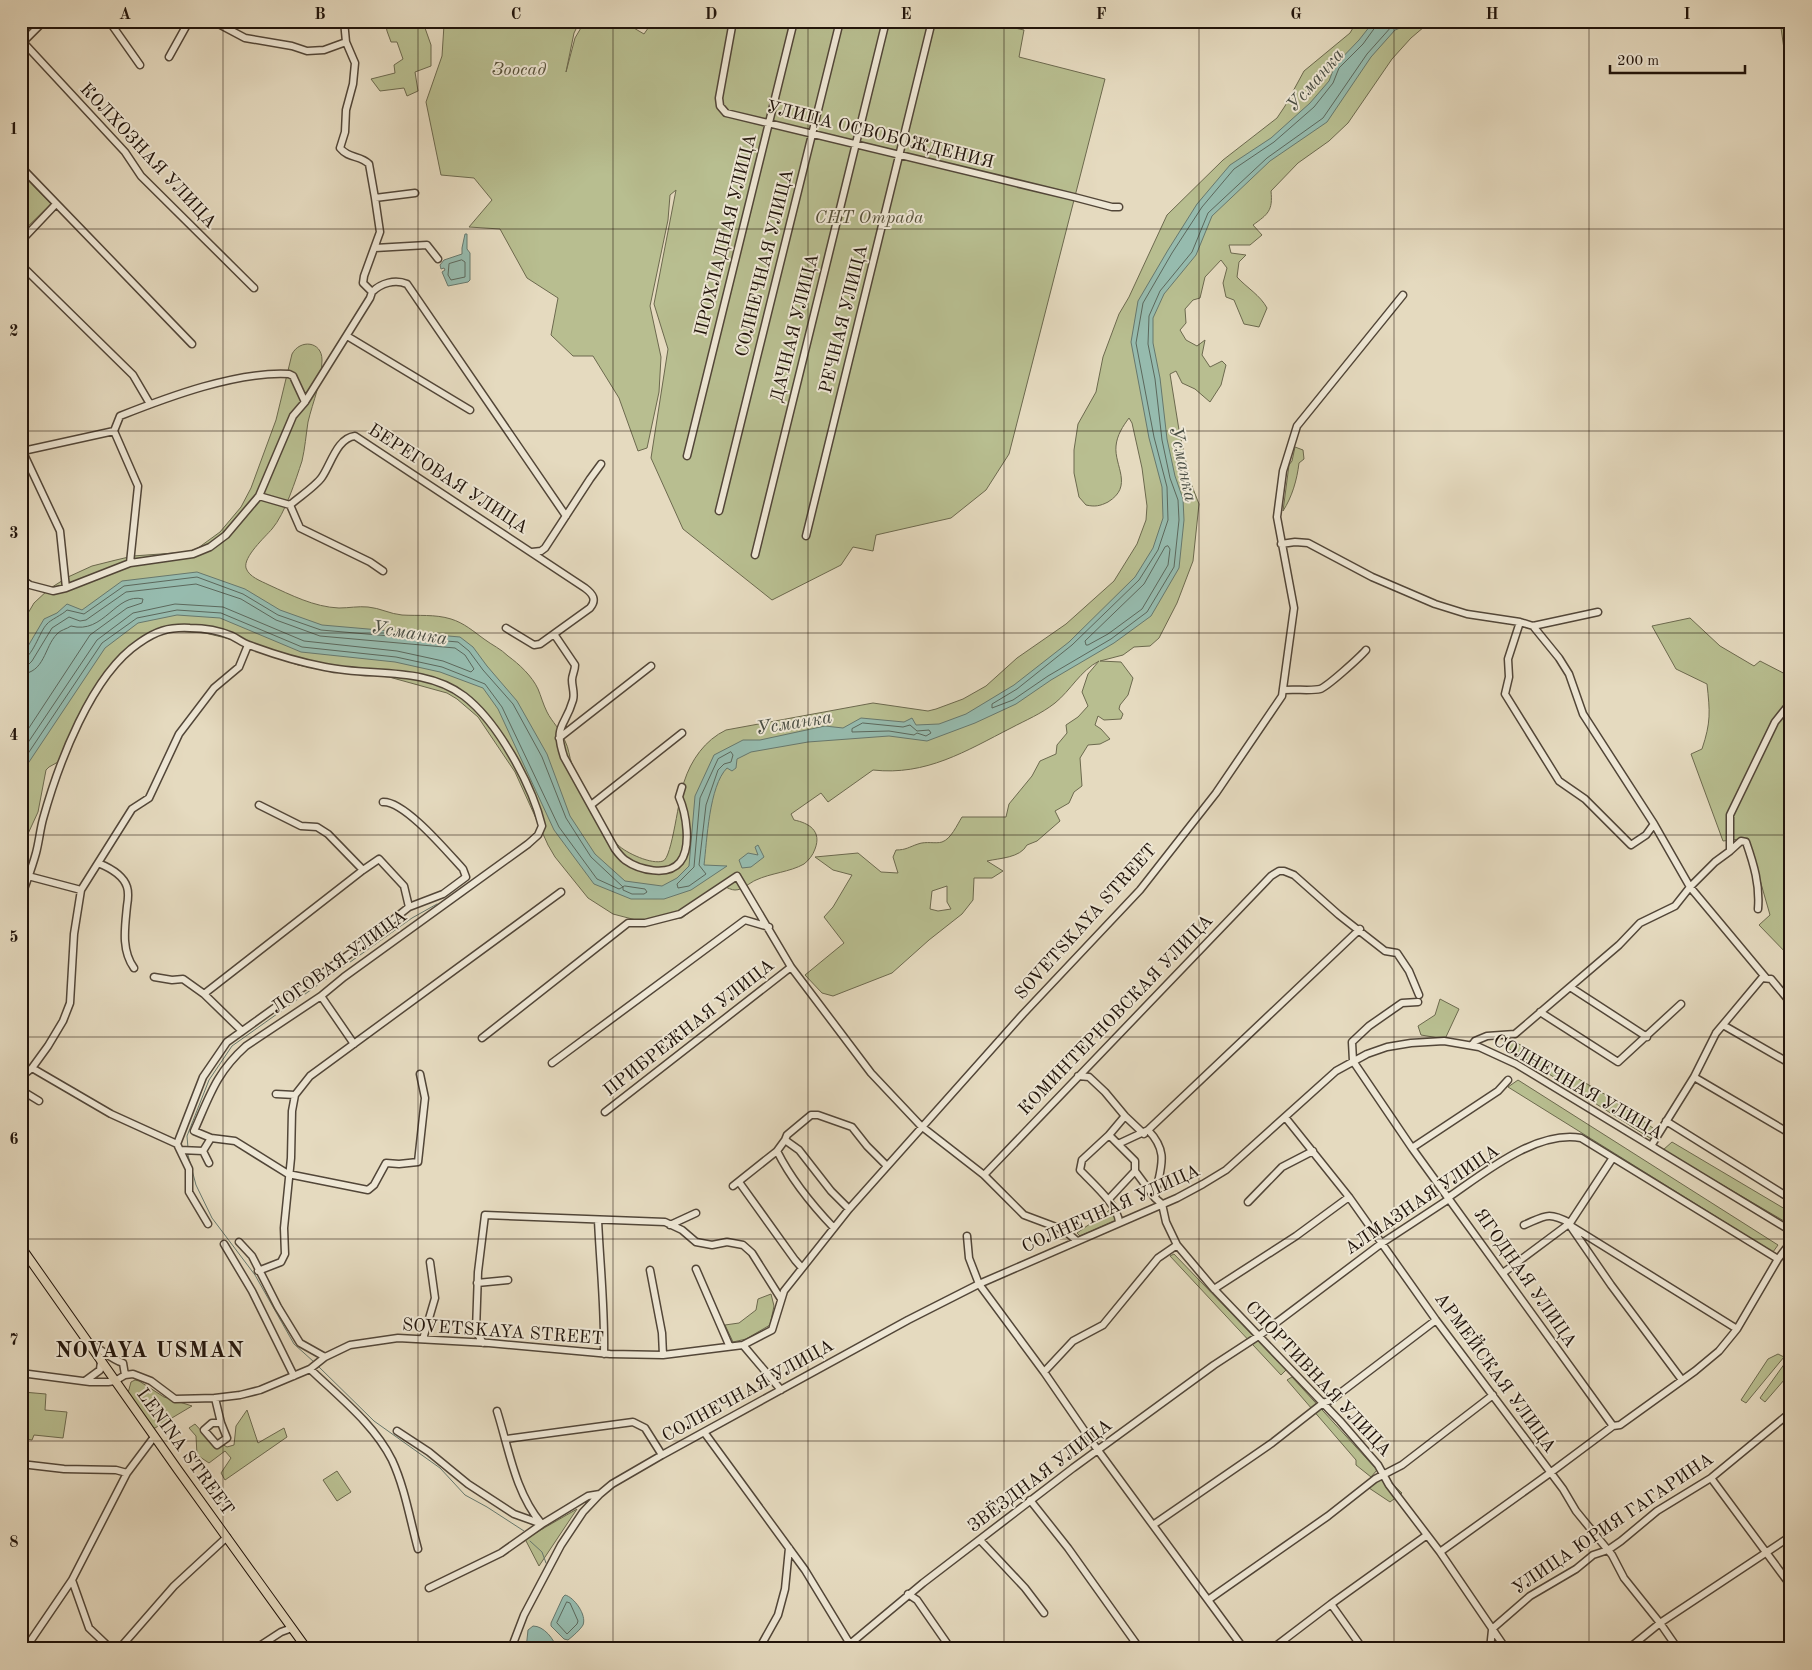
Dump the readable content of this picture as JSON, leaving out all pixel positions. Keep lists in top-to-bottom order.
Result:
{
  "streets": {
    "main road": ["LENINA STREET"],
    "street": [
      "УЛИЦА ОСВОБОЖДЕНИЯ",
      "КОЛХОЗНАЯ УЛИЦА",
      "ПРОХЛАДНАЯ УЛИЦА",
      "СОЛНЕЧНАЯ УЛИЦА",
      "РЕЧНАЯ УЛИЦА",
      "ДАЧНАЯ УЛИЦА",
      "БЕРЕГОВАЯ УЛИЦА",
      "SOVETSKAYA STREET",
      "ЛОГОВАЯ УЛИЦА",
      "КОМИНТЕРНОВСКАЯ УЛИЦА",
      "ПРИБРЕЖНАЯ УЛИЦА",
      "АЛМАЗНАЯ УЛИЦА",
      "ЯГОДНАЯ УЛИЦА",
      "АРМЕЙСКАЯ УЛИЦА",
      "СПОРТИВНАЯ УЛИЦА",
      "ЗВЁЗДНАЯ УЛИЦА",
      "УЛИЦА ЮРИЯ ГАГАРИНА"
    ]
  },
  "crossings": [
    ["УЛИЦА ОСВОБОЖДЕНИЯ", "ПРОХЛАДНАЯ УЛИЦА"],
    ["УЛИЦА ОСВОБОЖДЕНИЯ", "СОЛНЕЧНАЯ УЛИЦА"],
    ["УЛИЦА ОСВОБОЖДЕНИЯ", "РЕЧНАЯ УЛИЦА"],
    ["УЛИЦА ОСВОБОЖДЕНИЯ", "ДАЧНАЯ УЛИЦА"],
    ["СОЛНЕЧНАЯ УЛИЦА", "ЯГОДНАЯ УЛИЦА"],
    ["СОЛНЕЧНАЯ УЛИЦА", "АРМЕЙСКАЯ УЛИЦА"],
    ["СОЛНЕЧНАЯ УЛИЦА", "СПОРТИВНАЯ УЛИЦА"],
    ["АЛМАЗНАЯ УЛИЦА", "ЯГОДНАЯ УЛИЦА"],
    ["АЛМАЗНАЯ УЛИЦА", "АРМЕЙСКАЯ УЛИЦА"],
    ["АЛМАЗНАЯ УЛИЦА", "СПОРТИВНАЯ УЛИЦА"],
    ["АЛМАЗНАЯ УЛИЦА", "ЗВЁЗДНАЯ УЛИЦА"],
    ["АРМЕЙСКАЯ УЛИЦА", "УЛИЦА ЮРИЯ ГАГАРИНА"],
    ["СПОРТИВНАЯ УЛИЦА", "ЗВЁЗДНАЯ УЛИЦА"],
    ["СПОРТИВНАЯ УЛИЦА", "УЛИЦА ЮРИЯ ГАГАРИНА"]
  ],
  "districts": ["NOVAYA USMAN"],
  "water": ["Усманка"],
  "parks": ["Зоосад", "СНТ Отрада"],
  "scale_bar": "200 m",
  "grid": {
    "columns": [
      "A",
      "B",
      "C",
      "D",
      "E",
      "F",
      "G",
      "H",
      "I"
    ],
    "rows": [
      "1",
      "2",
      "3",
      "4",
      "5",
      "6",
      "7",
      "8"
    ]
  }
}
